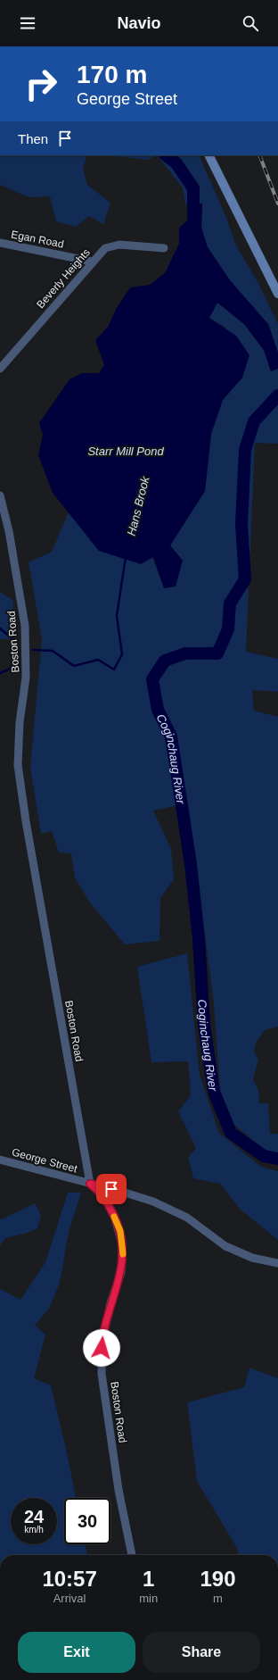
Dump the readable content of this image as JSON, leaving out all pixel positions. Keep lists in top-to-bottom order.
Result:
{
  "streets": {
    "street": [
      "Egan Road",
      "Beverly Heights",
      "Boston Road",
      "George Street"
    ]
  },
  "crossings": [
    ["Egan Road", "Beverly Heights"],
    ["Boston Road", "George Street"]
  ],
  "water": ["Starr Mill Pond", "Hans Brook", "Coginchaug River"],
  "page": {
    "header": "Navio",
    "turn": ["170 m", "George Street"],
    "then": "Then",
    "speed": "24 km/h",
    "limit": "30",
    "eta": [
      "10:57",
      "Arrival",
      "1",
      "min",
      "190",
      "m"
    ],
    "buttons": ["Exit", "Share"]
  }
}
